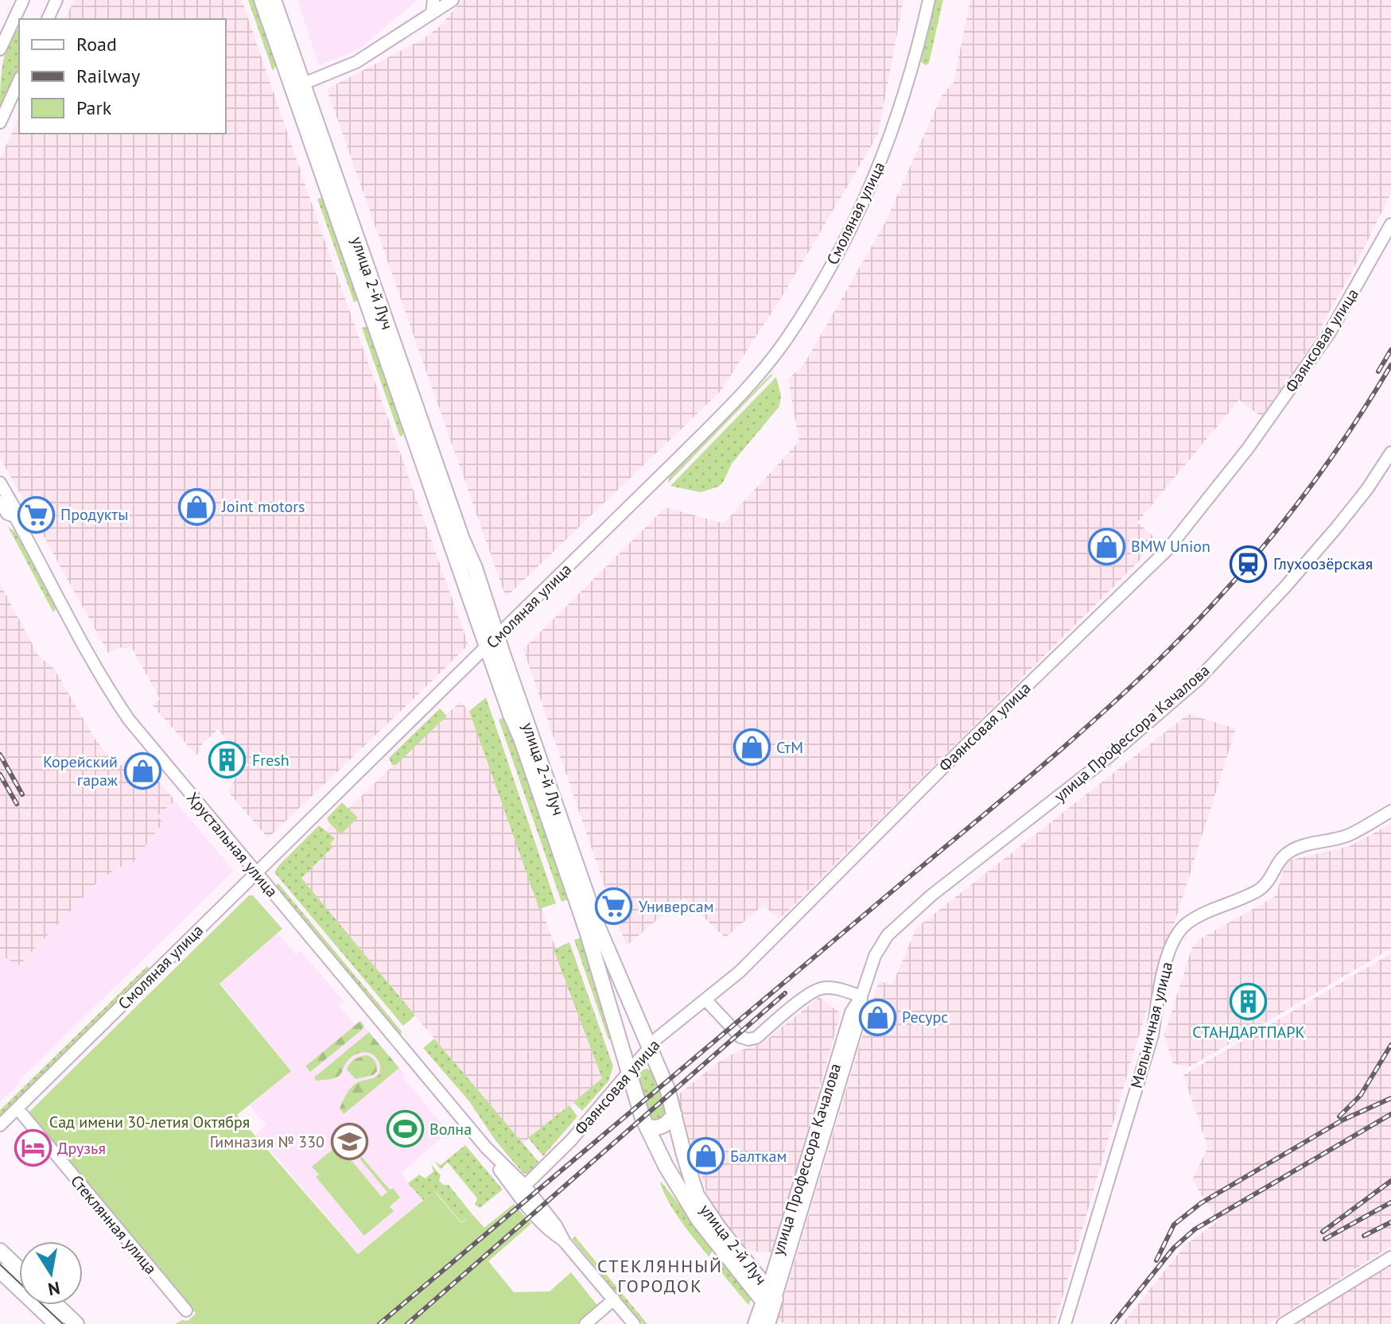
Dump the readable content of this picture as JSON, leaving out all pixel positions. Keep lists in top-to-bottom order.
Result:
{
  "streets": {
    "main road": ["улица 2-й Луч", "улица Профессора Качалова"],
    "street": [
      "Смоляная улица",
      "Фаянсовая улица",
      "Хрустальная улица",
      "Мельничная улица",
      "Стеклянная улица"
    ]
  },
  "crossings": [
    ["Смоляная улица", "улица 2-й Луч"],
    ["Смоляная улица", "Хрустальная улица"],
    ["Смоляная улица", "Стеклянная улица"],
    ["улица 2-й Луч", "Фаянсовая улица"],
    ["улица 2-й Луч", "улица Профессора Качалова"],
    ["Фаянсовая улица", "Хрустальная улица"]
  ],
  "districts": ["СТЕКЛЯННЫЙ ГОРОДОК"],
  "parks": ["Сад имени 30-летия Октября"],
  "places": {
    "shop": [
      "Joint motors",
      "BMW Union",
      "СтМ",
      "Корейский гараж",
      "Ресурс",
      "Балткам"
    ],
    "supermarket": ["Продукты", "Универсам"],
    "station": ["Глухоозёрская"],
    "building": ["Fresh", "СТАНДАРТПАРК"],
    "sports": ["Волна"],
    "school or university": ["Гимназия № 330"],
    "hotel": ["Друзья"]
  },
  "legend": ["Road", "Railway", "Park"],
  "north": "bottom"
}
